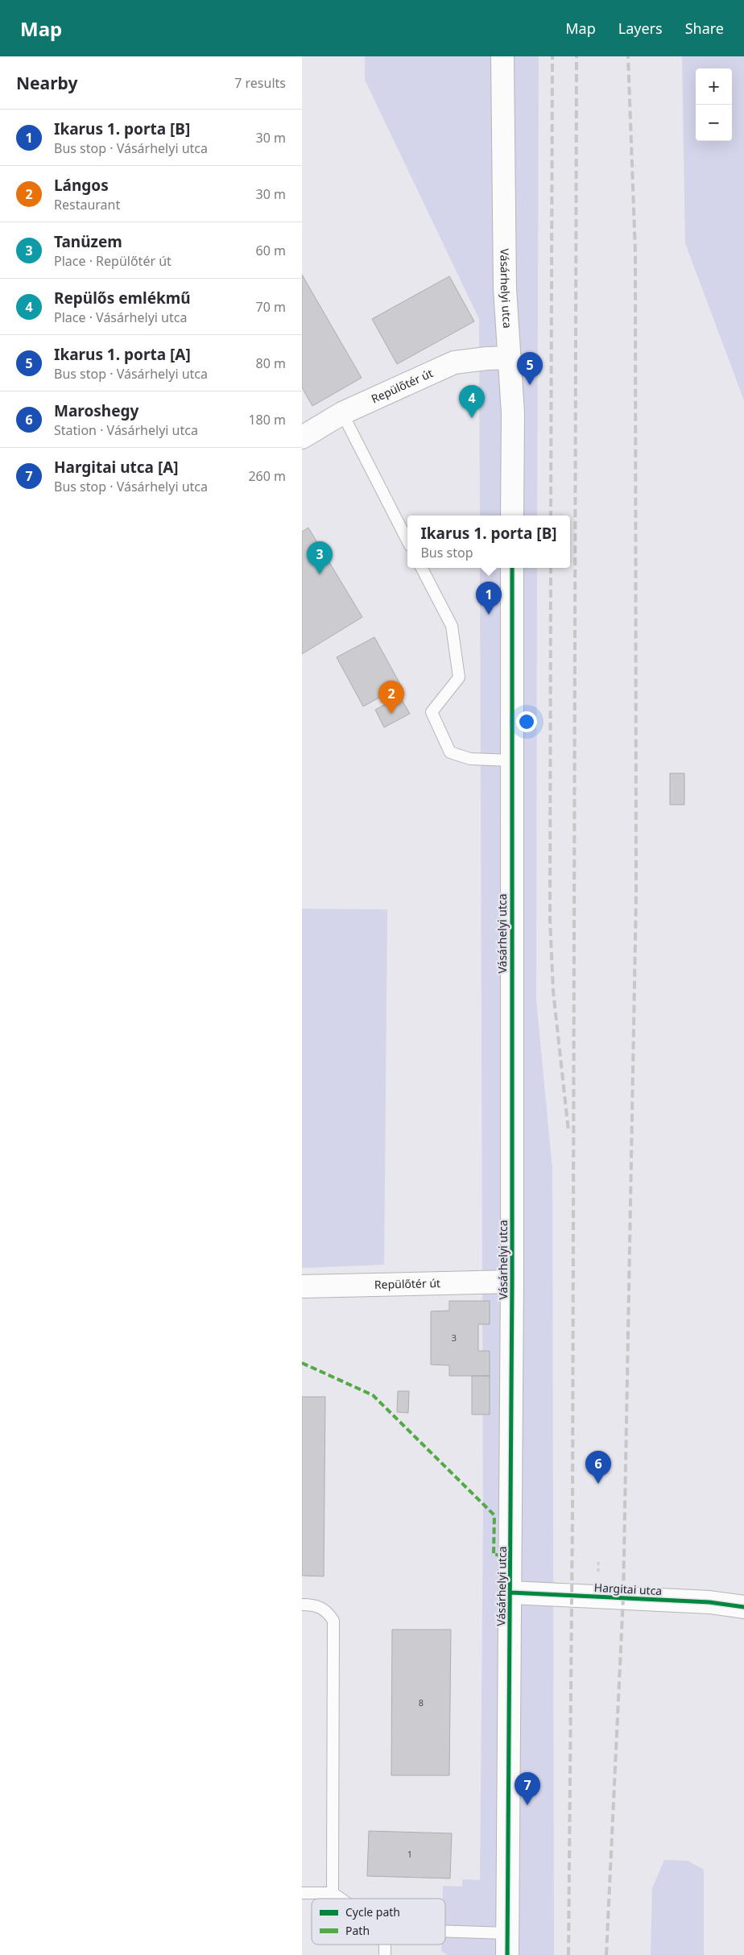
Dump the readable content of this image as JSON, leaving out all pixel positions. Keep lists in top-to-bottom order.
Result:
{
  "streets": {
    "street": ["Vásárhelyi utca", "Repülőtér út", "Hargitai utca"]
  },
  "crossings": [
    ["Vásárhelyi utca", "Repülőtér út"],
    ["Vásárhelyi utca", "Hargitai utca"]
  ],
  "house_numbers": ["3", "8", "1"],
  "legend": ["Cycle path", "Path"],
  "page": {
    "header": "Map",
    "nav": ["Map", "Layers", "Share"],
    "heading": ["Nearby", "7 results"],
    "map_buttons": ["+", "−"],
    "list": [
      {
        "mark": "1",
        "name": "Ikarus 1. porta [B]",
        "note": "Bus stop · Vásárhelyi utca",
        "value": "30 m"
      },
      {
        "mark": "2",
        "name": "Lángos",
        "note": "Restaurant",
        "value": "30 m"
      },
      {
        "mark": "3",
        "name": "Tanüzem",
        "note": "Place · Repülőtér út",
        "value": "60 m"
      },
      {
        "mark": "4",
        "name": "Repülős emlékmű",
        "note": "Place · Vásárhelyi utca",
        "value": "70 m"
      },
      {
        "mark": "5",
        "name": "Ikarus 1. porta [A]",
        "note": "Bus stop · Vásárhelyi utca",
        "value": "80 m"
      },
      {
        "mark": "6",
        "name": "Maroshegy",
        "note": "Station · Vásárhelyi utca",
        "value": "180 m"
      },
      {
        "mark": "7",
        "name": "Hargitai utca [A]",
        "note": "Bus stop · Vásárhelyi utca",
        "value": "260 m"
      }
    ],
    "pins": [
      "5",
      "4",
      "3",
      "1",
      "2",
      "6",
      "7"
    ],
    "popup": ["Ikarus 1. porta [B]", "Bus stop"]
  }
}
